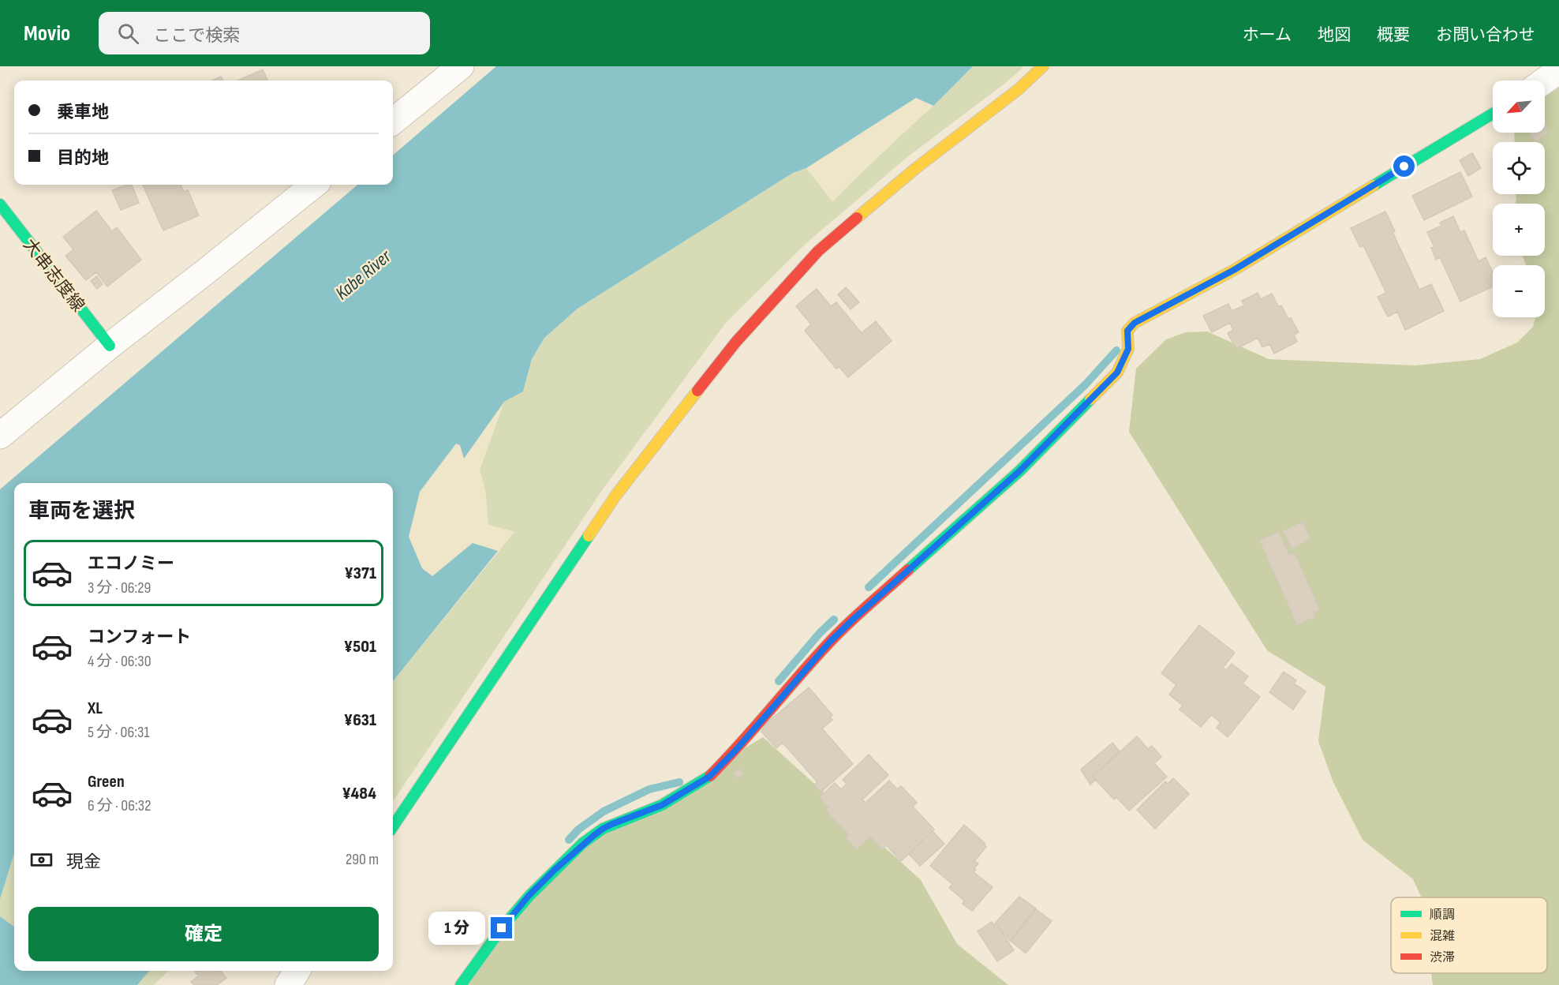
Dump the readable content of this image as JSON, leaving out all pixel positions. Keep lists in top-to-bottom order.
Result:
{
  "streets": {
    "street": ["大串志度線"]
  },
  "water": ["Kabe River"],
  "legend": ["順調", "混雑", "渋滞"],
  "north": "bottom left",
  "page": {
    "header": "Movio",
    "search": "ここで検索",
    "nav": [
      "ホーム",
      "地図",
      "概要",
      "お問い合わせ"
    ],
    "map_buttons": ["+", "−"],
    "banner": ["乗車地", "目的地"],
    "heading": "車両を選択",
    "list": [
      {
        "name": "エコノミー",
        "note": "3 分 · 06:29",
        "value": "¥371"
      },
      {
        "name": "コンフォート",
        "note": "4 分 · 06:30",
        "value": "¥501"
      },
      {
        "name": "XL",
        "note": "5 分 · 06:31",
        "value": "¥631"
      },
      {
        "name": "Green",
        "note": "6 分 · 06:32",
        "value": "¥484"
      }
    ],
    "pay": ["現金", "290 m"],
    "buttons": "確定",
    "bubble": "1 分"
  }
}
